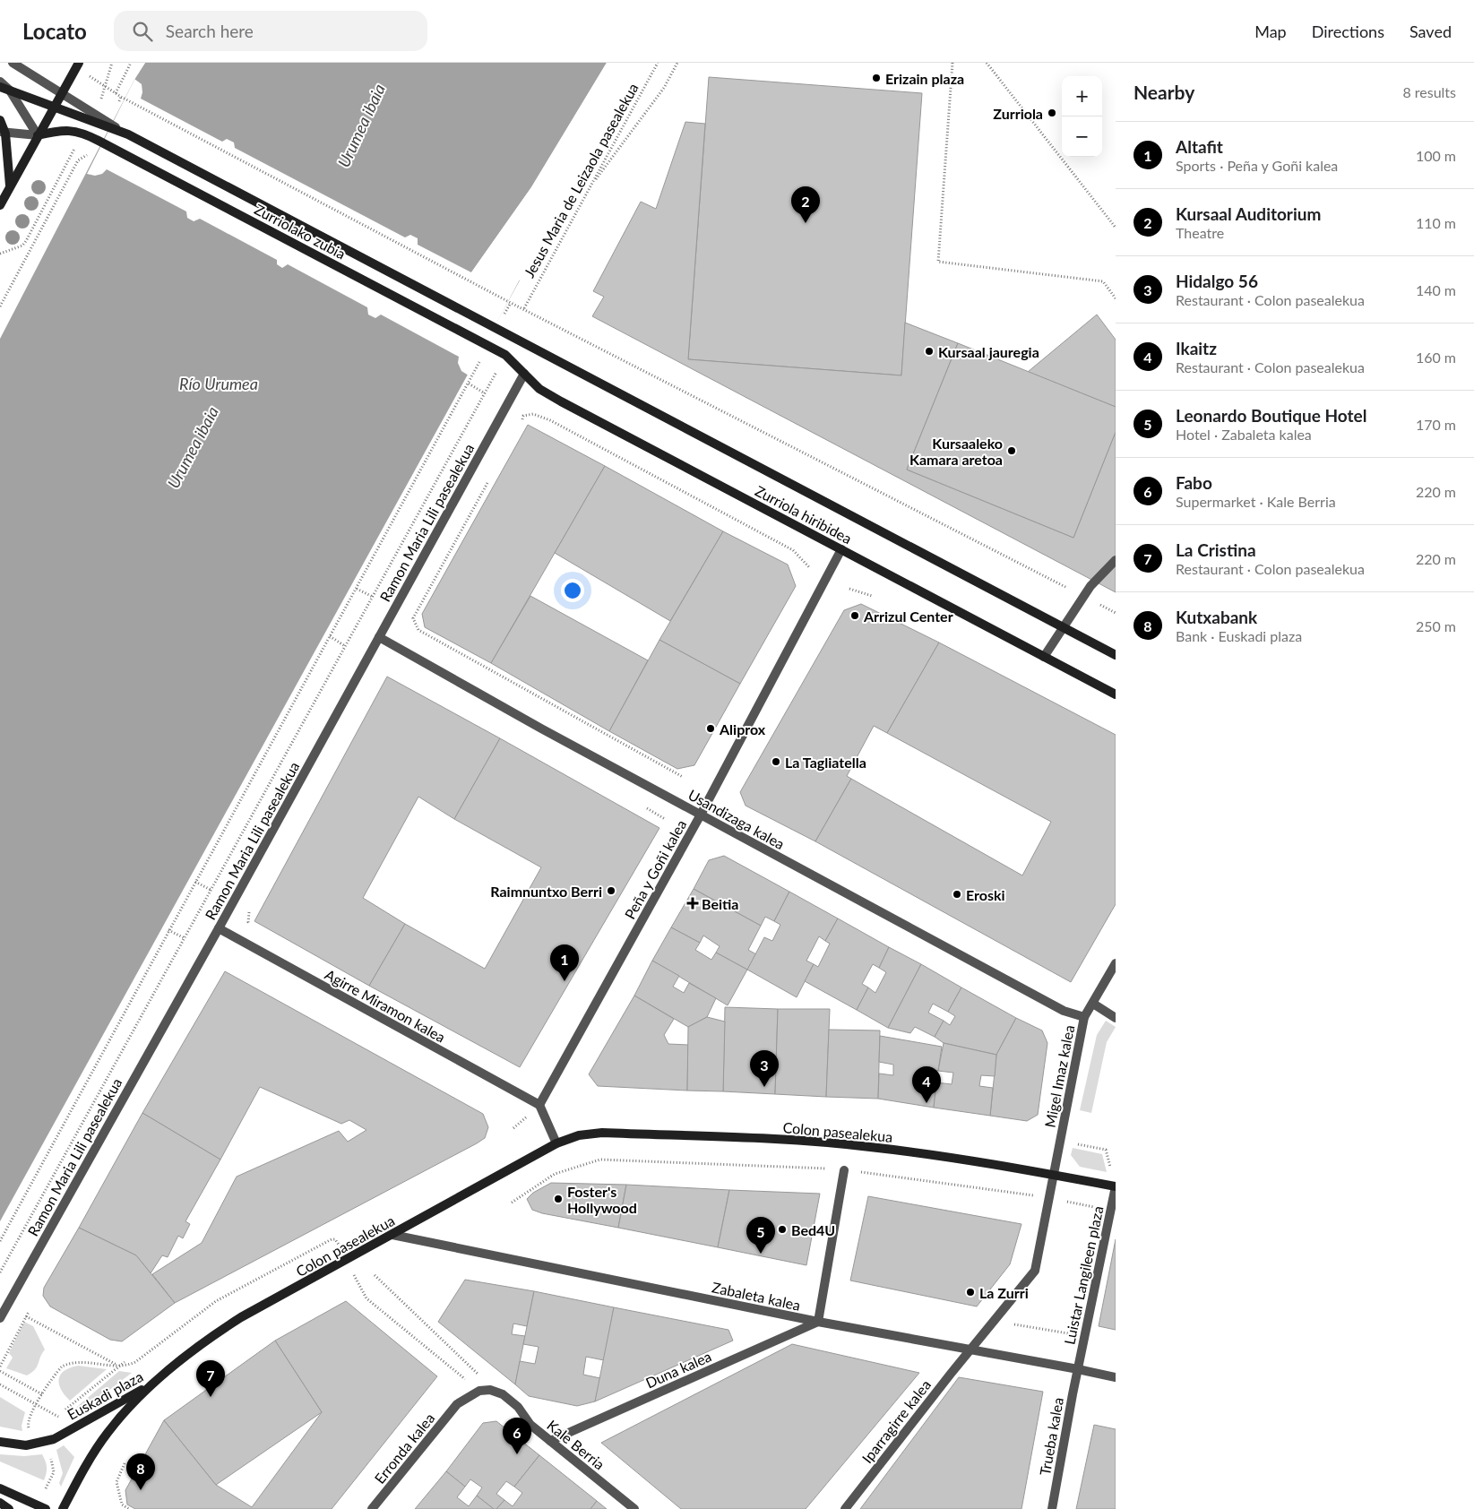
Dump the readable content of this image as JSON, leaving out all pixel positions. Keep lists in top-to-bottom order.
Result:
{
  "streets": {
    "main road": [
      "Zurriolako zubia",
      "Zurriola hiribidea",
      "Colon pasealekua",
      "Euskadi plaza"
    ],
    "street": [
      "Ramon Maria Lili pasealekua",
      "Usandizaga kalea",
      "Peña y Goñi kalea",
      "Agirre Miramon kalea",
      "Migel Imaz kalea",
      "Luistar Langileen plaza",
      "Zabaleta kalea",
      "Duna kalea",
      "Iparragirre kalea",
      "Trueba kalea",
      "Kale Berria",
      "Erronda kalea"
    ],
    "path": ["Jesus Maria de Leizaola pasealekua"]
  },
  "crossings": [
    ["Zurriolako zubia", "Zurriola hiribidea"],
    ["Zurriola hiribidea", "Ramon Maria Lili pasealekua"],
    ["Zurriola hiribidea", "Peña y Goñi kalea"],
    ["Ramon Maria Lili pasealekua", "Usandizaga kalea"],
    ["Ramon Maria Lili pasealekua", "Agirre Miramon kalea"],
    ["Usandizaga kalea", "Peña y Goñi kalea"],
    ["Usandizaga kalea", "Migel Imaz kalea"],
    ["Peña y Goñi kalea", "Agirre Miramon kalea"],
    ["Migel Imaz kalea", "Colon pasealekua"],
    ["Colon pasealekua", "Luistar Langileen plaza"],
    ["Colon pasealekua", "Zabaleta kalea"],
    ["Colon pasealekua", "Euskadi plaza"],
    ["Luistar Langileen plaza", "Zabaleta kalea"],
    ["Luistar Langileen plaza", "Trueba kalea"],
    ["Zabaleta kalea", "Duna kalea"],
    ["Zabaleta kalea", "Iparragirre kalea"],
    ["Zabaleta kalea", "Trueba kalea"],
    ["Duna kalea", "Kale Berria"],
    ["Kale Berria", "Erronda kalea"]
  ],
  "water": ["Urumea ibaia", "Río Urumea"],
  "places": {
    "other": [
      "Erizain plaza",
      "Zurriola",
      "Kursaal jauregia",
      "Kursaaleko Kamara aretoa",
      "Arrizul Center",
      "Aliprox",
      "La Tagliatella",
      "Raimnuntxo Berri",
      "Eroski",
      "Foster's Hollywood",
      "Bed4U",
      "La Zurri"
    ],
    "health": ["Beitia"]
  },
  "page": {
    "header": "Locato",
    "search": "Search here",
    "nav": ["Map", "Directions", "Saved"],
    "heading": ["Nearby", "8 results"],
    "map_buttons": ["+", "−"],
    "list": [
      {
        "mark": "1",
        "name": "Altafit",
        "note": "Sports · Peña y Goñi kalea",
        "value": "100 m"
      },
      {
        "mark": "2",
        "name": "Kursaal Auditorium",
        "note": "Theatre",
        "value": "110 m"
      },
      {
        "mark": "3",
        "name": "Hidalgo 56",
        "note": "Restaurant · Colon pasealekua",
        "value": "140 m"
      },
      {
        "mark": "4",
        "name": "Ikaitz",
        "note": "Restaurant · Colon pasealekua",
        "value": "160 m"
      },
      {
        "mark": "5",
        "name": "Leonardo Boutique Hotel",
        "note": "Hotel · Zabaleta kalea",
        "value": "170 m"
      },
      {
        "mark": "6",
        "name": "Fabo",
        "note": "Supermarket · Kale Berria",
        "value": "220 m"
      },
      {
        "mark": "7",
        "name": "La Cristina",
        "note": "Restaurant · Colon pasealekua",
        "value": "220 m"
      },
      {
        "mark": "8",
        "name": "Kutxabank",
        "note": "Bank · Euskadi plaza",
        "value": "250 m"
      }
    ],
    "pins": [
      "2",
      "1",
      "3",
      "4",
      "5",
      "7",
      "6",
      "8"
    ]
  }
}
